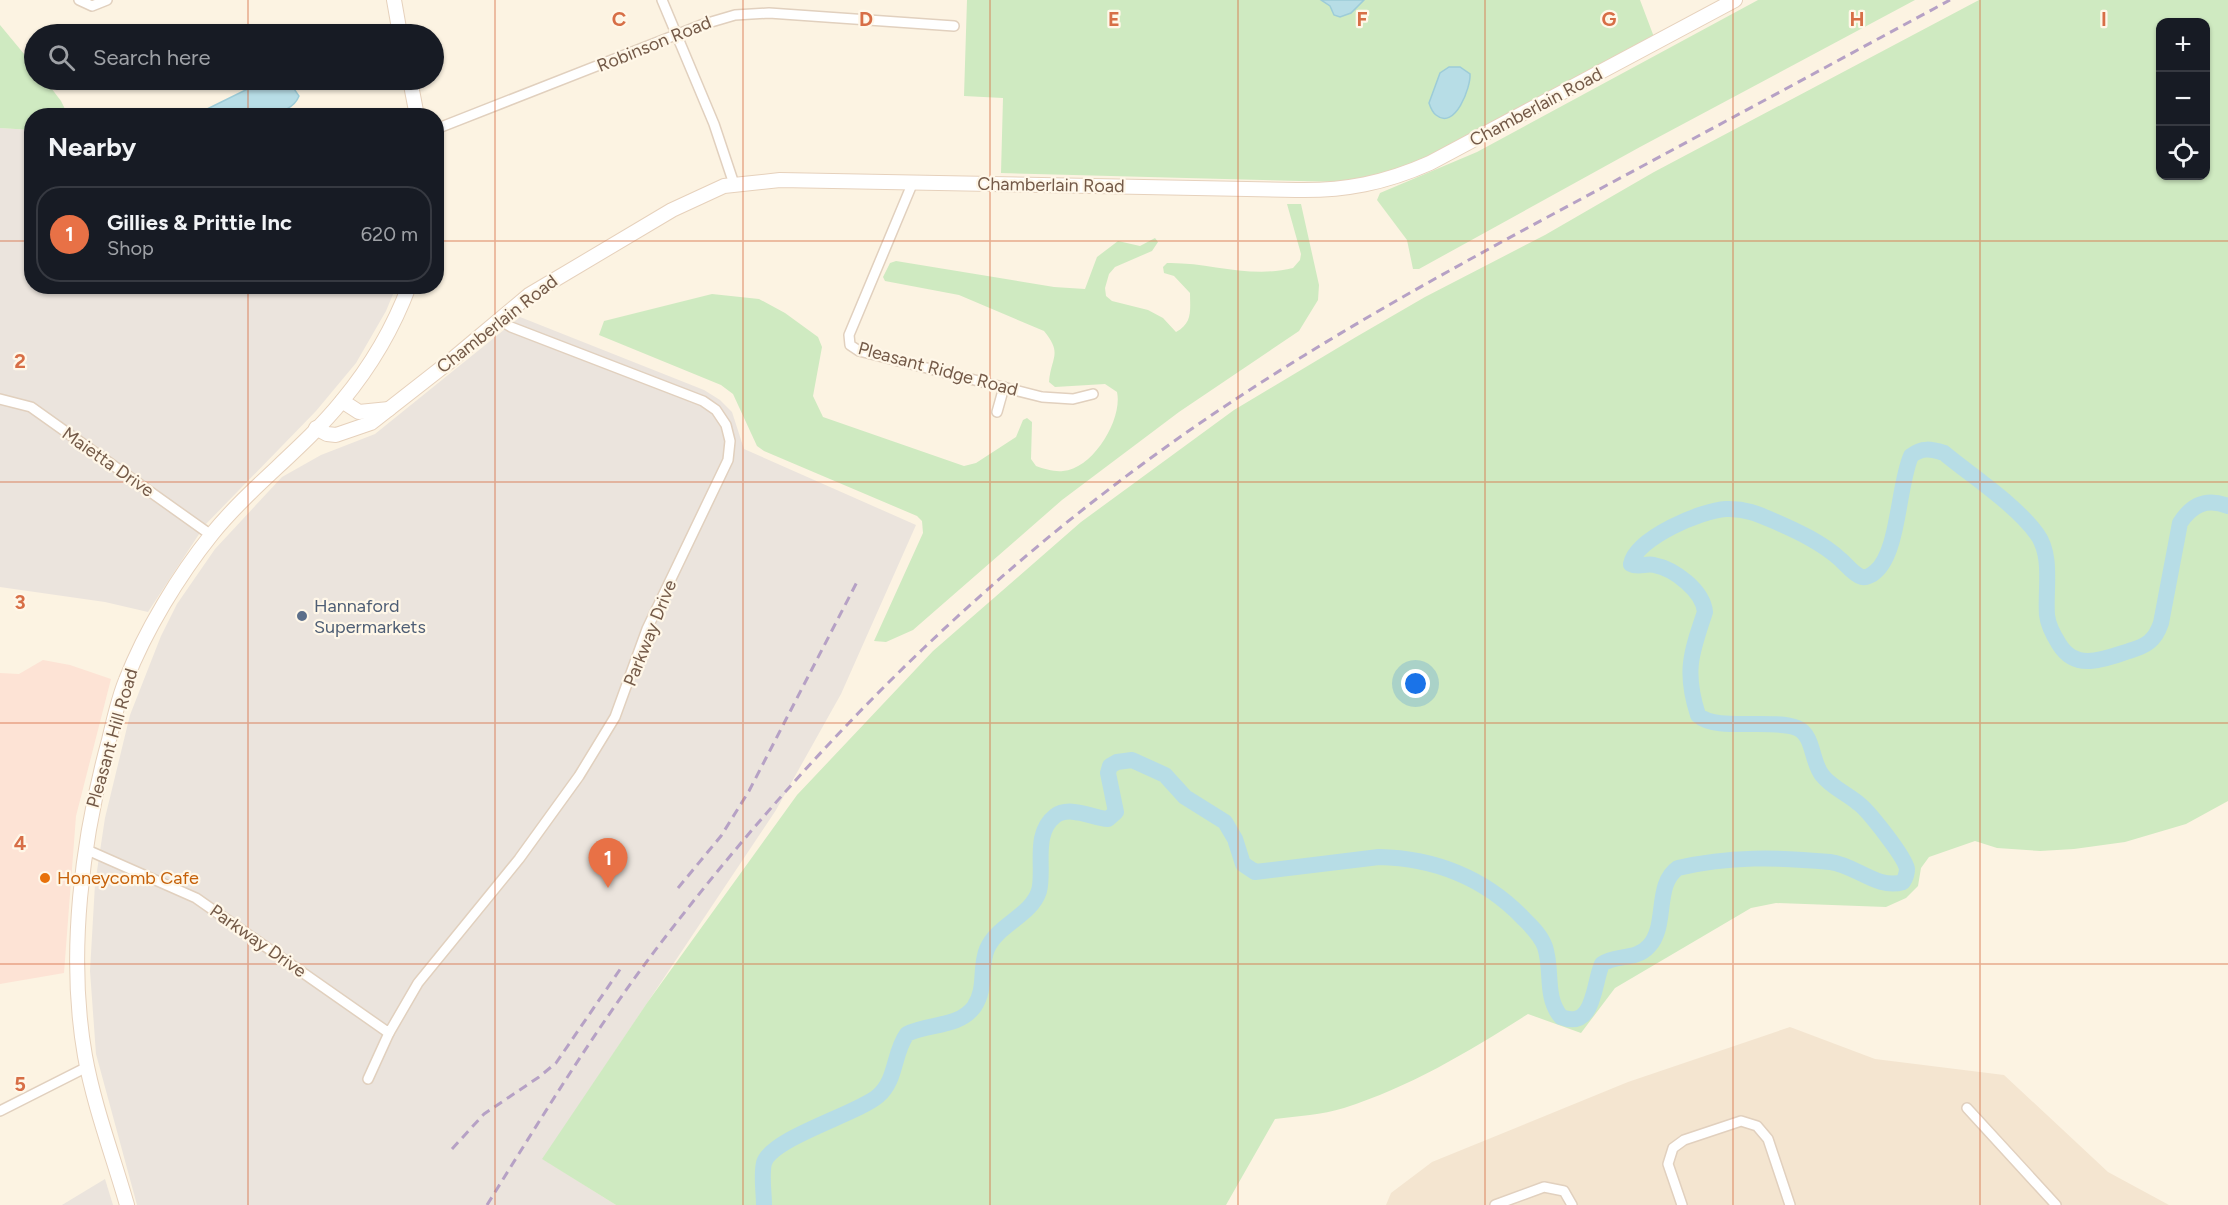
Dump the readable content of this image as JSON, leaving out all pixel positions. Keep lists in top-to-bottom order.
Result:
{
  "streets": {
    "street": [
      "Robinson Road",
      "Chamberlain Road",
      "Pleasant Ridge Road",
      "Maietta Drive",
      "Parkway Drive",
      "Pleasant Hill Road"
    ]
  },
  "crossings": [
    ["Chamberlain Road", "Pleasant Ridge Road"],
    ["Chamberlain Road", "Parkway Drive"],
    ["Chamberlain Road", "Pleasant Hill Road"],
    ["Maietta Drive", "Pleasant Hill Road"],
    ["Parkway Drive", "Pleasant Hill Road"]
  ],
  "places": ["Hannaford Supermarkets", "Honeycomb Cafe"],
  "page": {
    "map_buttons": ["+", "−"],
    "search": "Search here",
    "heading": "Nearby",
    "list": [
      {
        "mark": "1",
        "name": "Gillies & Prittie Inc",
        "note": "Shop",
        "value": "620 m"
      }
    ],
    "pins": "1"
  },
  "grid": {
    "columns": [
      "C",
      "D",
      "E",
      "F",
      "G",
      "H",
      "I"
    ],
    "rows": [
      "2",
      "3",
      "4",
      "5"
    ]
  }
}
